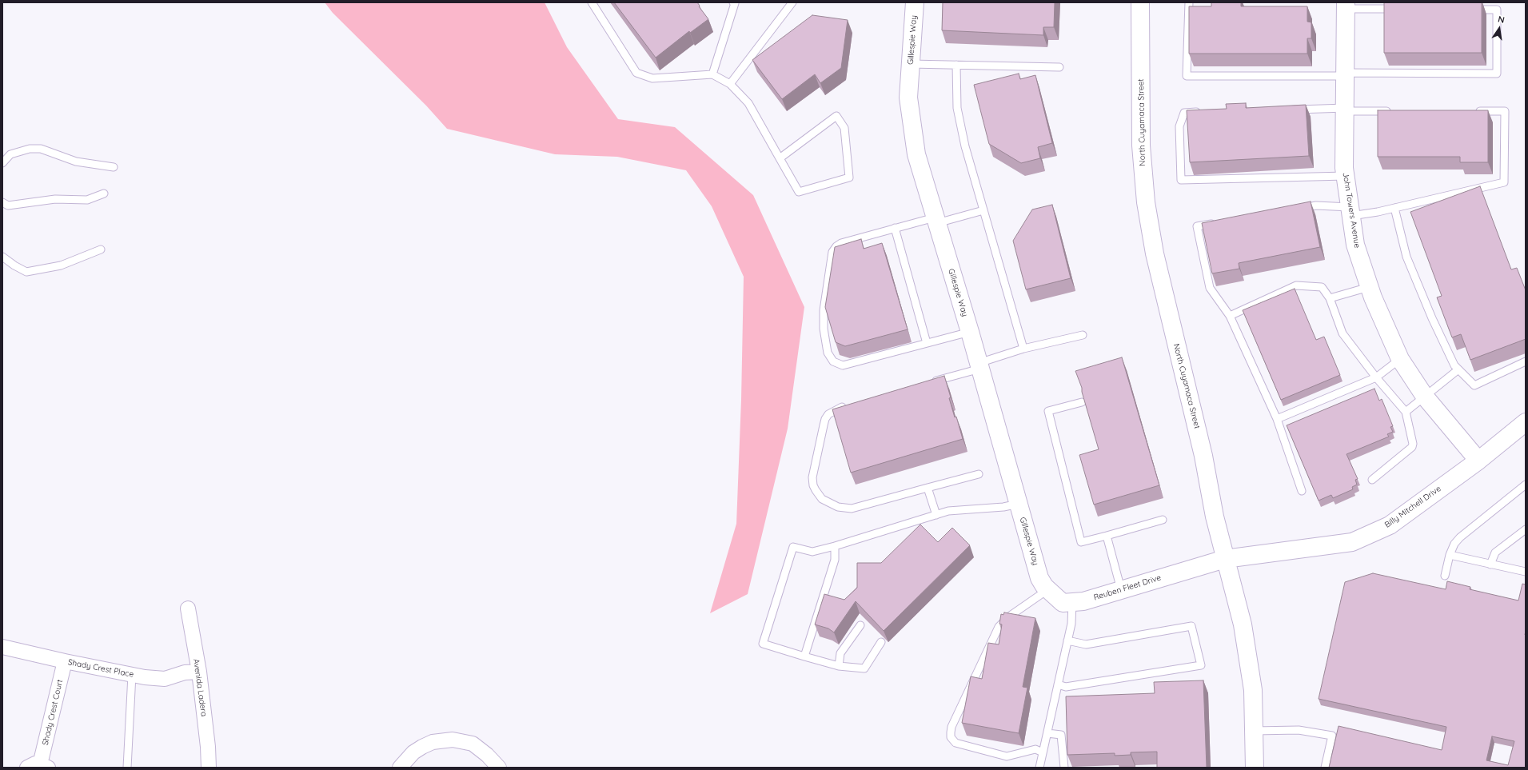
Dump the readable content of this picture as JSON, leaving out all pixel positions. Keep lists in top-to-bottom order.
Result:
{
  "streets": {
    "street": [
      "Gillespie Way",
      "North Cuyamaca Street",
      "John Towers Avenue",
      "Billy Mitchell Drive",
      "Reuben Fleet Drive",
      "Shady Crest Place",
      "Avenida Ladera",
      "Shady Crest Court"
    ]
  },
  "crossings": [
    ["Gillespie Way", "Reuben Fleet Drive"],
    ["North Cuyamaca Street", "Billy Mitchell Drive"],
    ["North Cuyamaca Street", "Reuben Fleet Drive"],
    ["John Towers Avenue", "Billy Mitchell Drive"],
    ["Billy Mitchell Drive", "Reuben Fleet Drive"],
    ["Shady Crest Place", "Avenida Ladera"],
    ["Shady Crest Place", "Shady Crest Court"]
  ],
  "north": "top"
}
